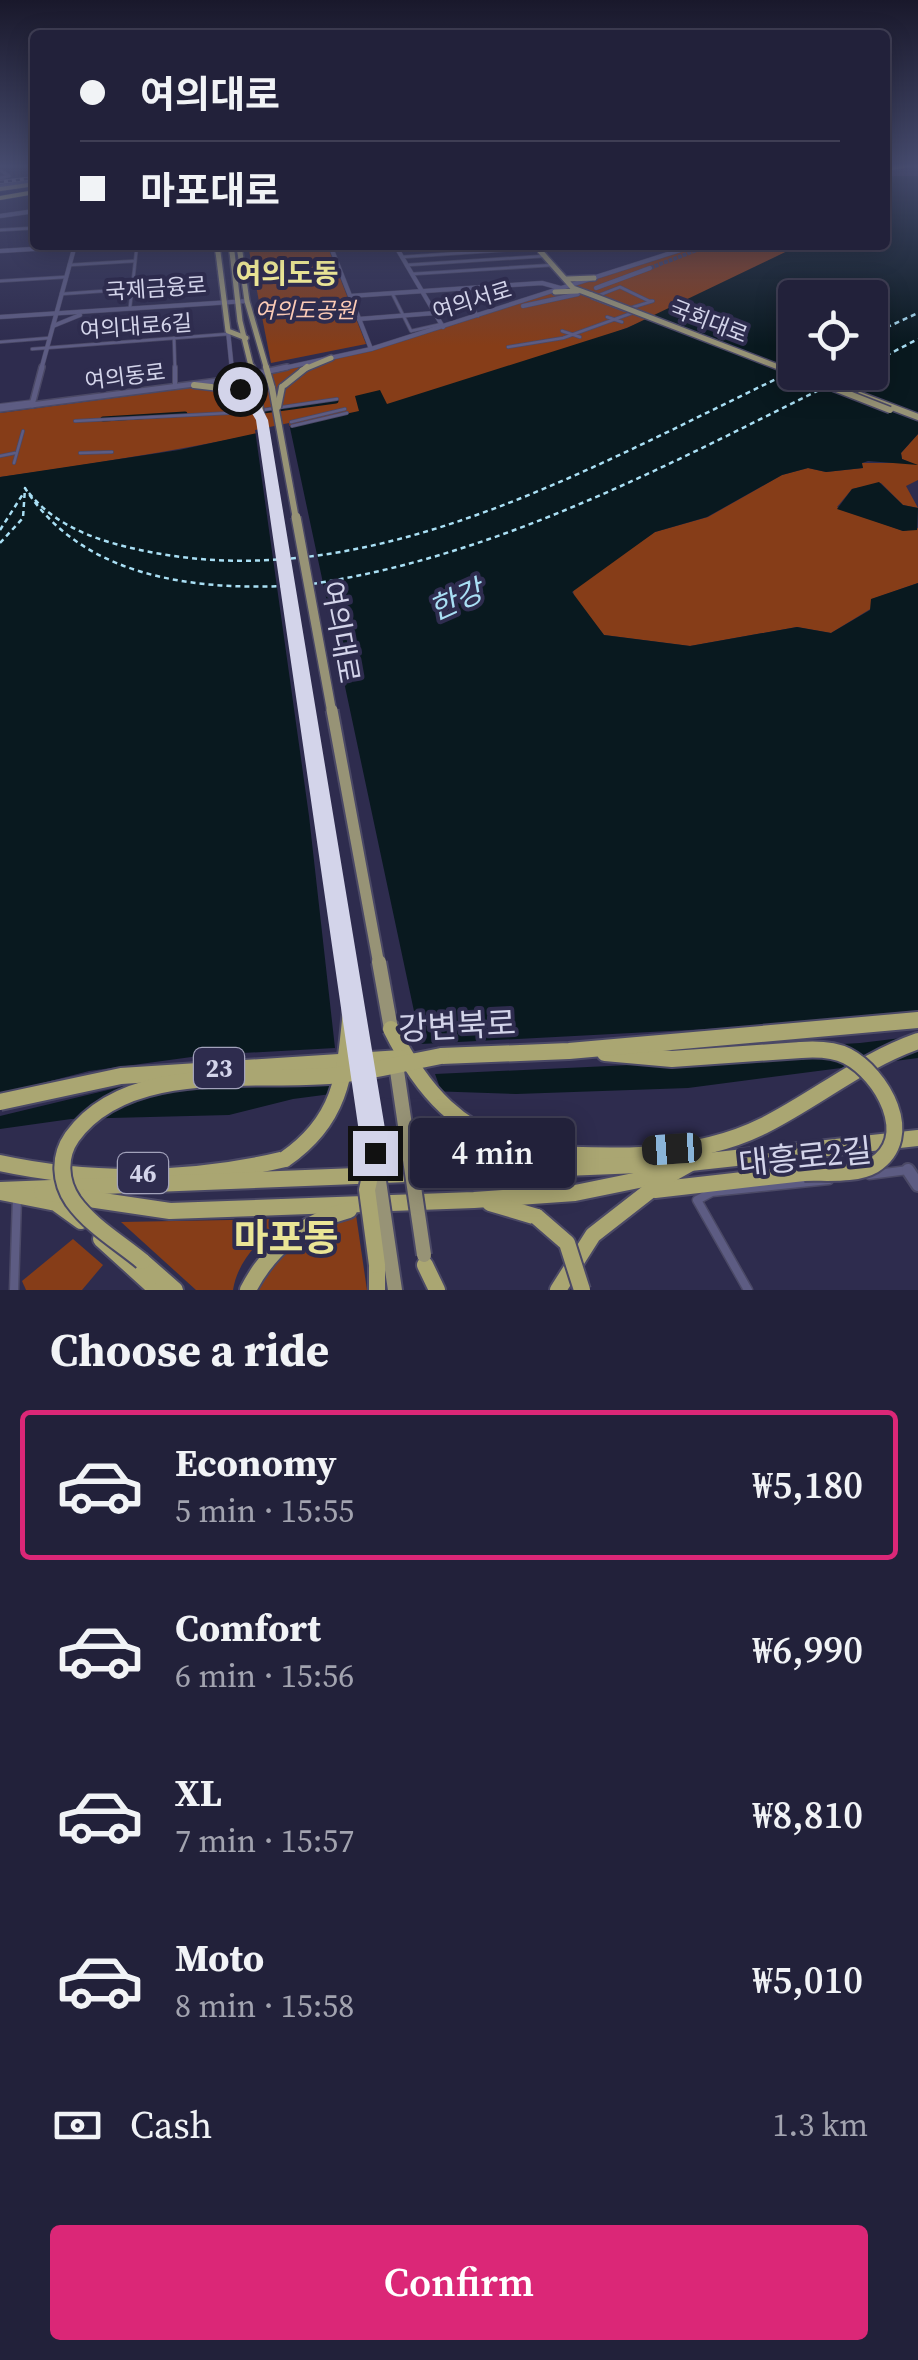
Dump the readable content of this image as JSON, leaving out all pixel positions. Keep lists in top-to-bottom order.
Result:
{
  "streets": {
    "highway": ["강변북로", "23", "46"],
    "main road": ["국회대로", "여의대로"],
    "street": [
      "국제금융로",
      "여의서로",
      "여의대로6길",
      "여의동로",
      "대흥로2길"
    ]
  },
  "crossings": [
    ["국제금융로", "여의대로"],
    ["여의서로", "국회대로"],
    ["여의서로", "여의동로"],
    ["여의서로", "여의대로"],
    ["여의동로", "여의대로"],
    ["여의대로", "46"]
  ],
  "districts": ["여의도동", "마포동"],
  "water": ["한강"],
  "parks": ["여의도공원"],
  "page": {
    "banner": ["여의대로", "마포대로"],
    "bubble": "4 min",
    "heading": "Choose a ride",
    "list": [
      {
        "name": "Economy",
        "note": "5 min · 15:55",
        "value": "₩5,180"
      },
      {
        "name": "Comfort",
        "note": "6 min · 15:56",
        "value": "₩6,990"
      },
      {
        "name": "XL",
        "note": "7 min · 15:57",
        "value": "₩8,810"
      },
      {
        "name": "Moto",
        "note": "8 min · 15:58",
        "value": "₩5,010"
      }
    ],
    "pay": ["Cash", "1.3 km"],
    "buttons": "Confirm"
  }
}
